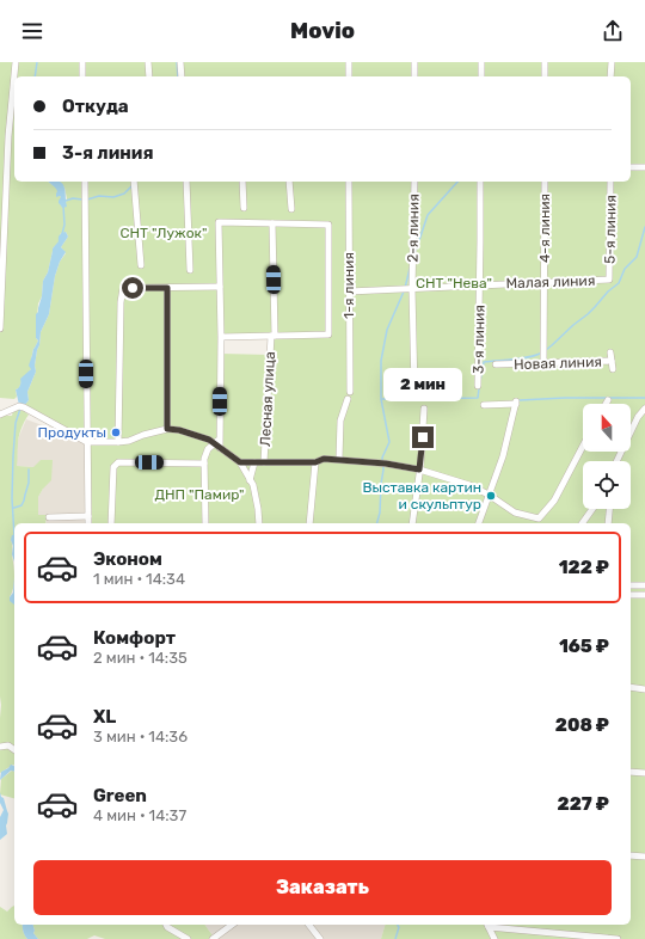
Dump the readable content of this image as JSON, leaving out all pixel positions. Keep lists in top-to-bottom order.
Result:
{
  "streets": {
    "street": [
      "2-я линия",
      "4-я линия",
      "5-я линия",
      "Малая линия",
      "1-я линия",
      "3-я линия",
      "Новая линия",
      "Лесная улица"
    ]
  },
  "crossings": [
    ["2-я линия", "Малая линия"],
    ["4-я линия", "Малая линия"],
    ["4-я линия", "Новая линия"],
    ["5-я линия", "Малая линия"],
    ["Малая линия", "1-я линия"],
    ["Малая линия", "3-я линия"]
  ],
  "parks": ["СНТ \"Лужок\"", "СНТ \"Нева\"", "ДНП \"Памир\""],
  "places": ["Продукты", "Выставка картин и скульптур"],
  "north": "top",
  "page": {
    "header": "Movio",
    "banner": ["Откуда", "3-я линия"],
    "bubble": "2 мин",
    "list": [
      {
        "name": "Эконом",
        "note": "1 мин · 14:34",
        "value": "122 ₽"
      },
      {
        "name": "Комфорт",
        "note": "2 мин · 14:35",
        "value": "165 ₽"
      },
      {
        "name": "XL",
        "note": "3 мин · 14:36",
        "value": "208 ₽"
      },
      {
        "name": "Green",
        "note": "4 мин · 14:37",
        "value": "227 ₽"
      }
    ],
    "buttons": "Заказать"
  }
}
